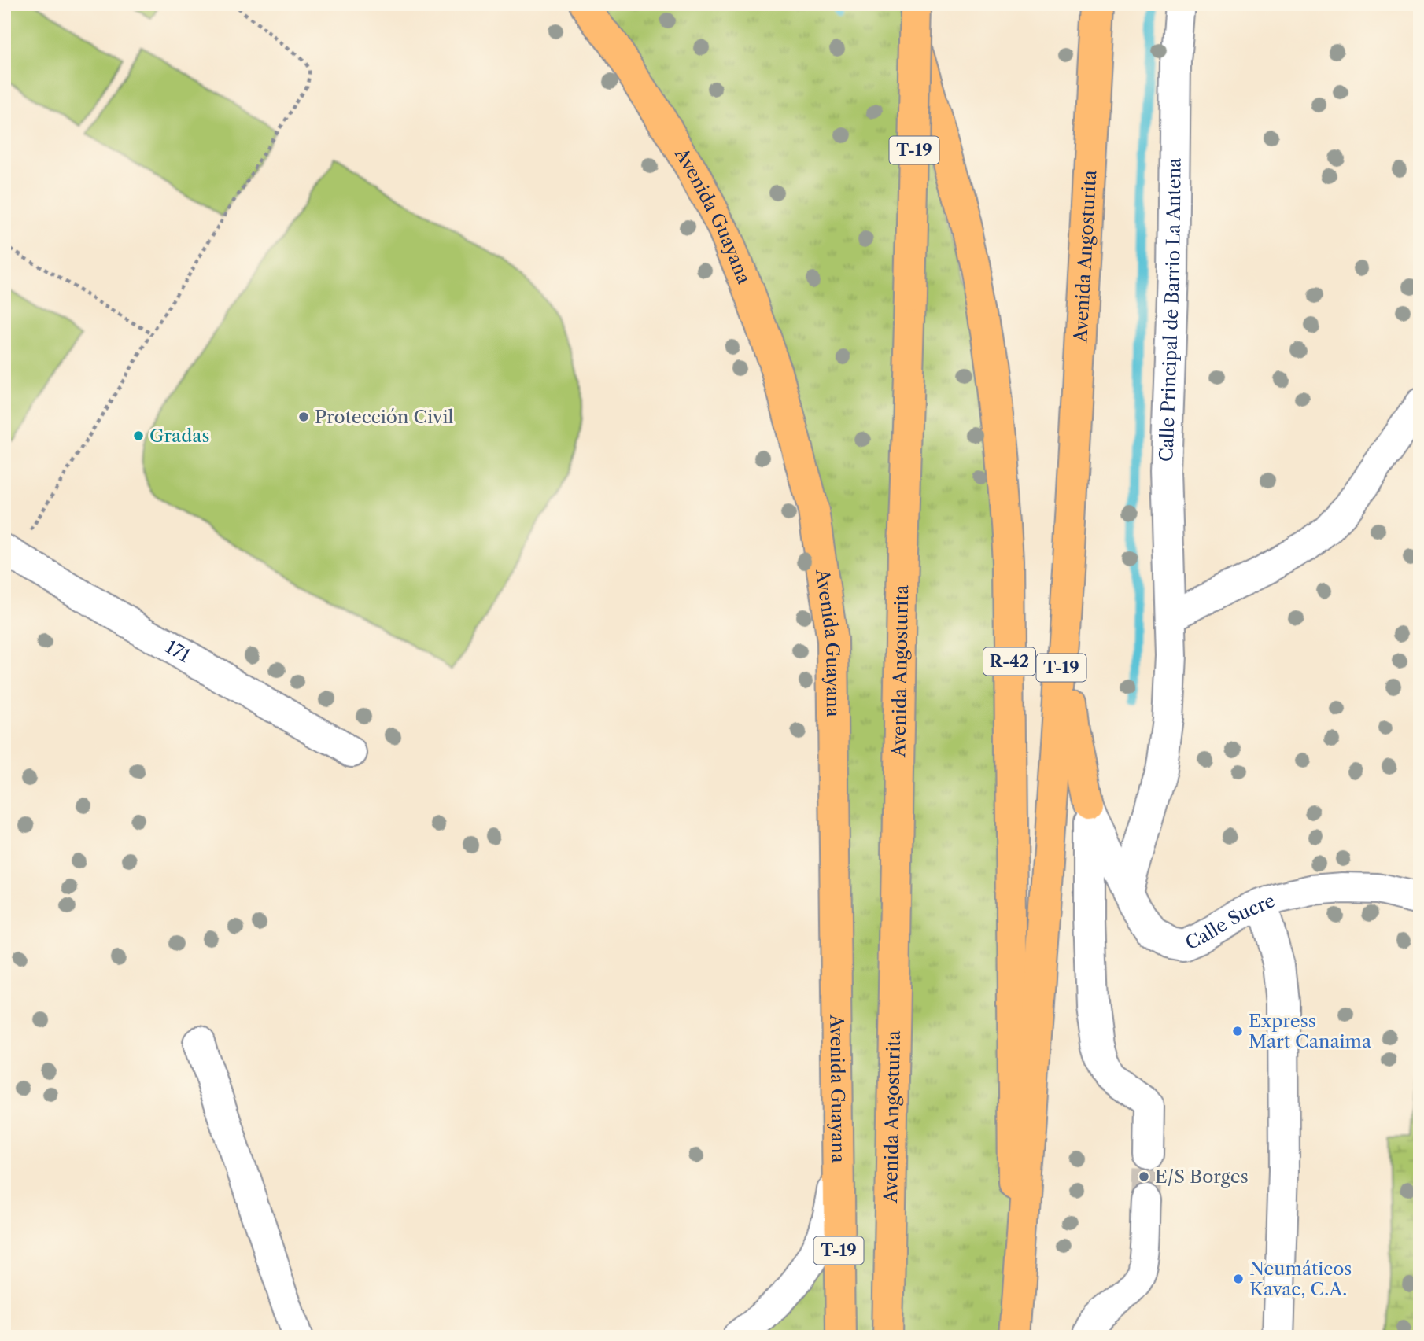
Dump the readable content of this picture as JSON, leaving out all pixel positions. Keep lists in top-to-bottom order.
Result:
{
  "streets": {
    "main road": [
      "T-19",
      "Avenida Guayana",
      "Avenida Angosturita",
      "R-42"
    ],
    "street": ["Calle Principal de Barrio La Antena", "171", "Calle Sucre"]
  },
  "crossings": [
    ["T-19", "Avenida Angosturita"],
    ["T-19", "Calle Sucre"],
    ["Avenida Angosturita", "R-42"],
    ["Calle Principal de Barrio La Antena", "Calle Sucre"]
  ],
  "places": [
    "Protección Civil",
    "Gradas",
    "Express Mart Canaima",
    "E/S Borges",
    "Neumáticos Kavac, C.A."
  ]
}
